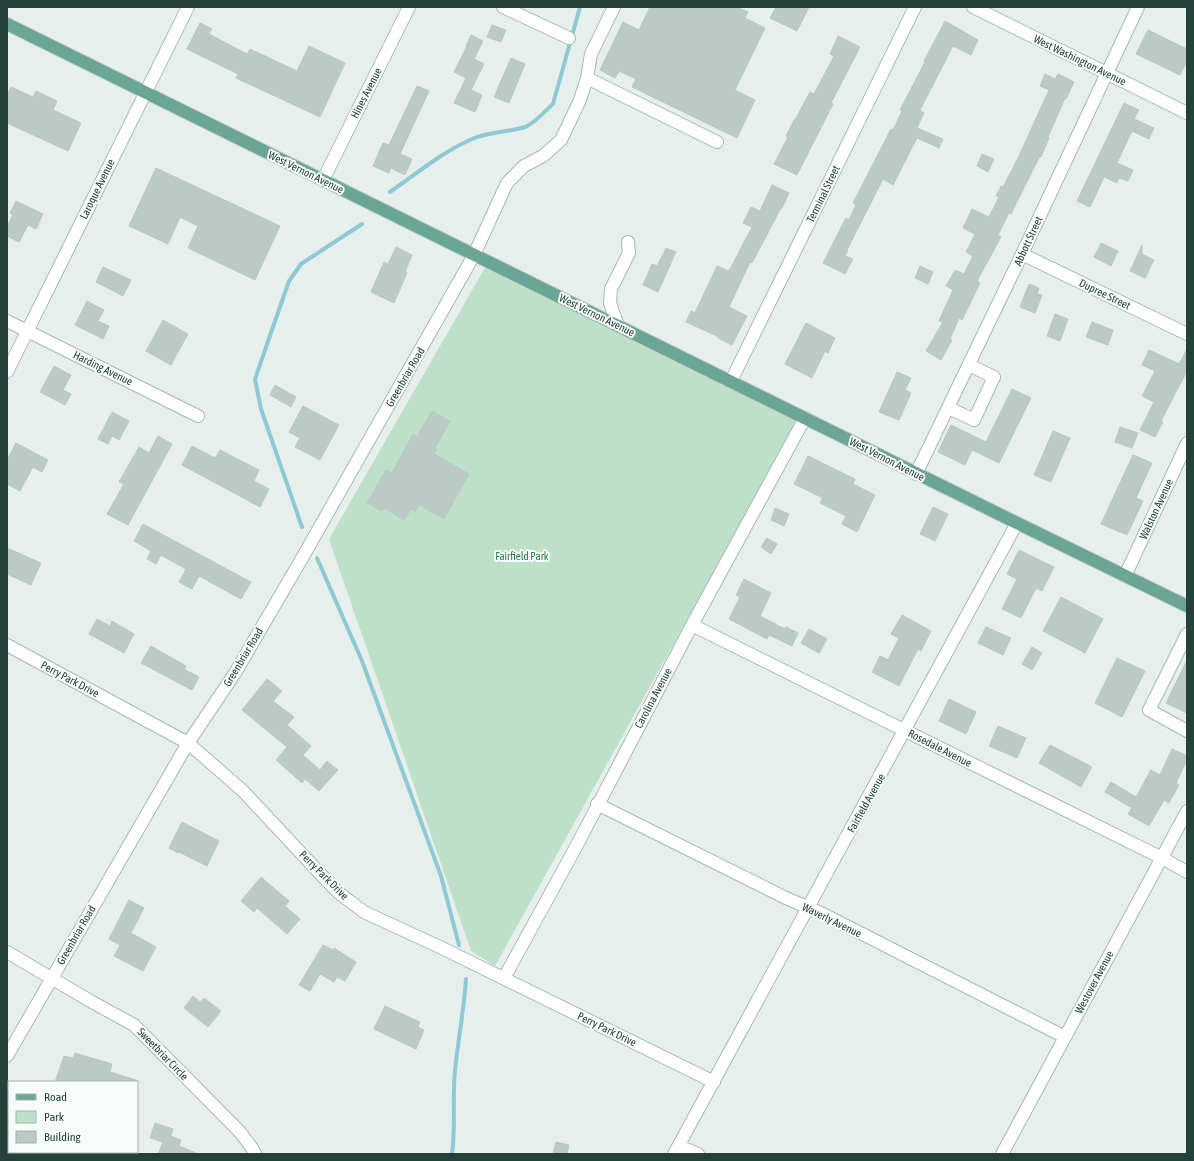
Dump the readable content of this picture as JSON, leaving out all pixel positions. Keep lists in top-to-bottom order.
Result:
{
  "streets": {
    "main road": ["West Vernon Avenue"],
    "street": [
      "West Washington Avenue",
      "Hines Avenue",
      "Laroque Avenue",
      "Terminal Street",
      "Abbott Street",
      "Dupree Street",
      "Harding Avenue",
      "Greenbriar Road",
      "Walston Avenue",
      "Perry Park Drive",
      "Carolina Avenue",
      "Rosedale Avenue",
      "Fairfield Avenue",
      "Waverly Avenue",
      "Westover Avenue",
      "Sweetbriar Circle"
    ]
  },
  "crossings": [
    ["West Washington Avenue", "Abbott Street"],
    ["Hines Avenue", "West Vernon Avenue"],
    ["West Vernon Avenue", "Laroque Avenue"],
    ["West Vernon Avenue", "Terminal Street"],
    ["West Vernon Avenue", "Abbott Street"],
    ["West Vernon Avenue", "Greenbriar Road"],
    ["West Vernon Avenue", "Walston Avenue"],
    ["West Vernon Avenue", "Carolina Avenue"],
    ["West Vernon Avenue", "Fairfield Avenue"],
    ["Laroque Avenue", "Harding Avenue"],
    ["Abbott Street", "Dupree Street"],
    ["Greenbriar Road", "Perry Park Drive"],
    ["Greenbriar Road", "Sweetbriar Circle"],
    ["Perry Park Drive", "Carolina Avenue"],
    ["Perry Park Drive", "Fairfield Avenue"],
    ["Carolina Avenue", "Rosedale Avenue"],
    ["Carolina Avenue", "Waverly Avenue"],
    ["Rosedale Avenue", "Fairfield Avenue"],
    ["Rosedale Avenue", "Westover Avenue"],
    ["Fairfield Avenue", "Waverly Avenue"],
    ["Waverly Avenue", "Westover Avenue"]
  ],
  "parks": ["Fairfield Park"],
  "legend": ["Road", "Park", "Building"]
}
